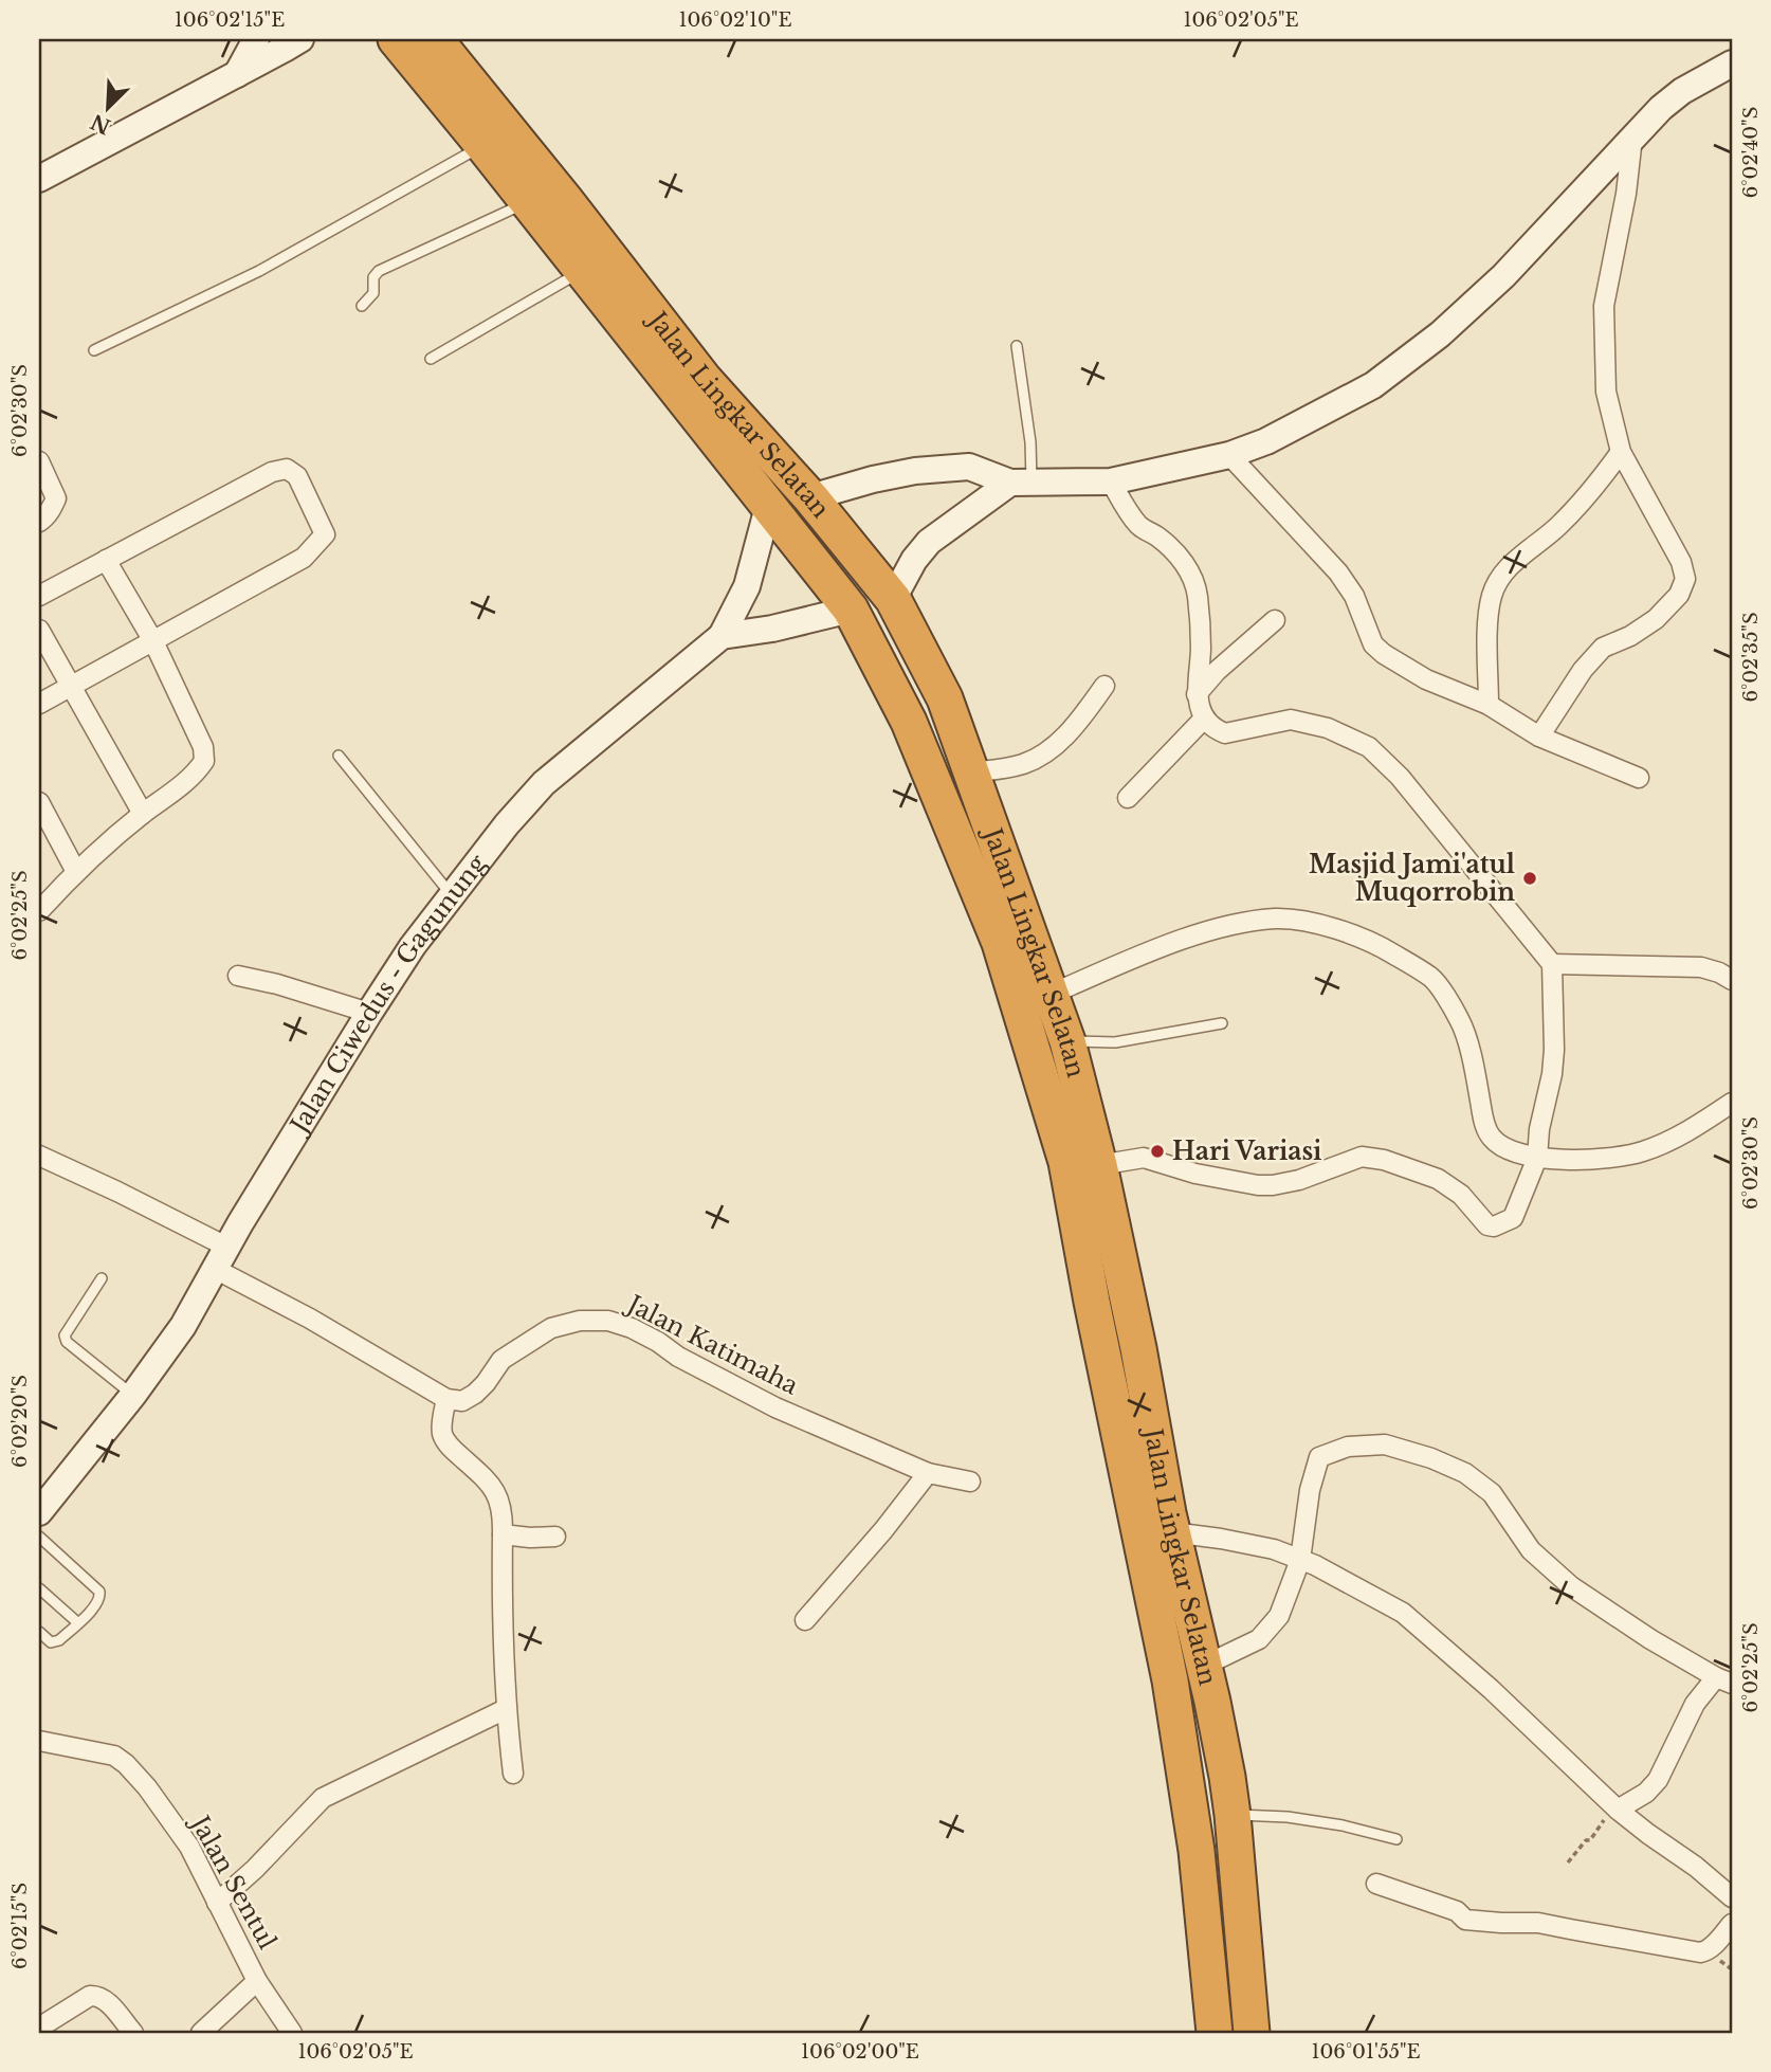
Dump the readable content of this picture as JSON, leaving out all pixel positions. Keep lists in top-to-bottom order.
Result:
{
  "streets": {
    "highway": ["Jalan Lingkar Selatan"],
    "street": ["Jalan Ciwedus - Gagunung", "Jalan Katimaha", "Jalan Sentul"]
  },
  "places": ["Masjid Jami'atul Muqorrobin", "Hari Variasi"],
  "north": "bottom left",
  "coordinates": [
    "106°02'15\"E",
    "106°02'10\"E",
    "106°02'05\"E",
    "6°02'40\"S",
    "6°02'30\"S",
    "6°02'35\"S",
    "6°02'25\"S",
    "6°02'20\"S",
    "6°02'15\"S",
    "106°02'00\"E",
    "106°01'55\"E"
  ]
}
